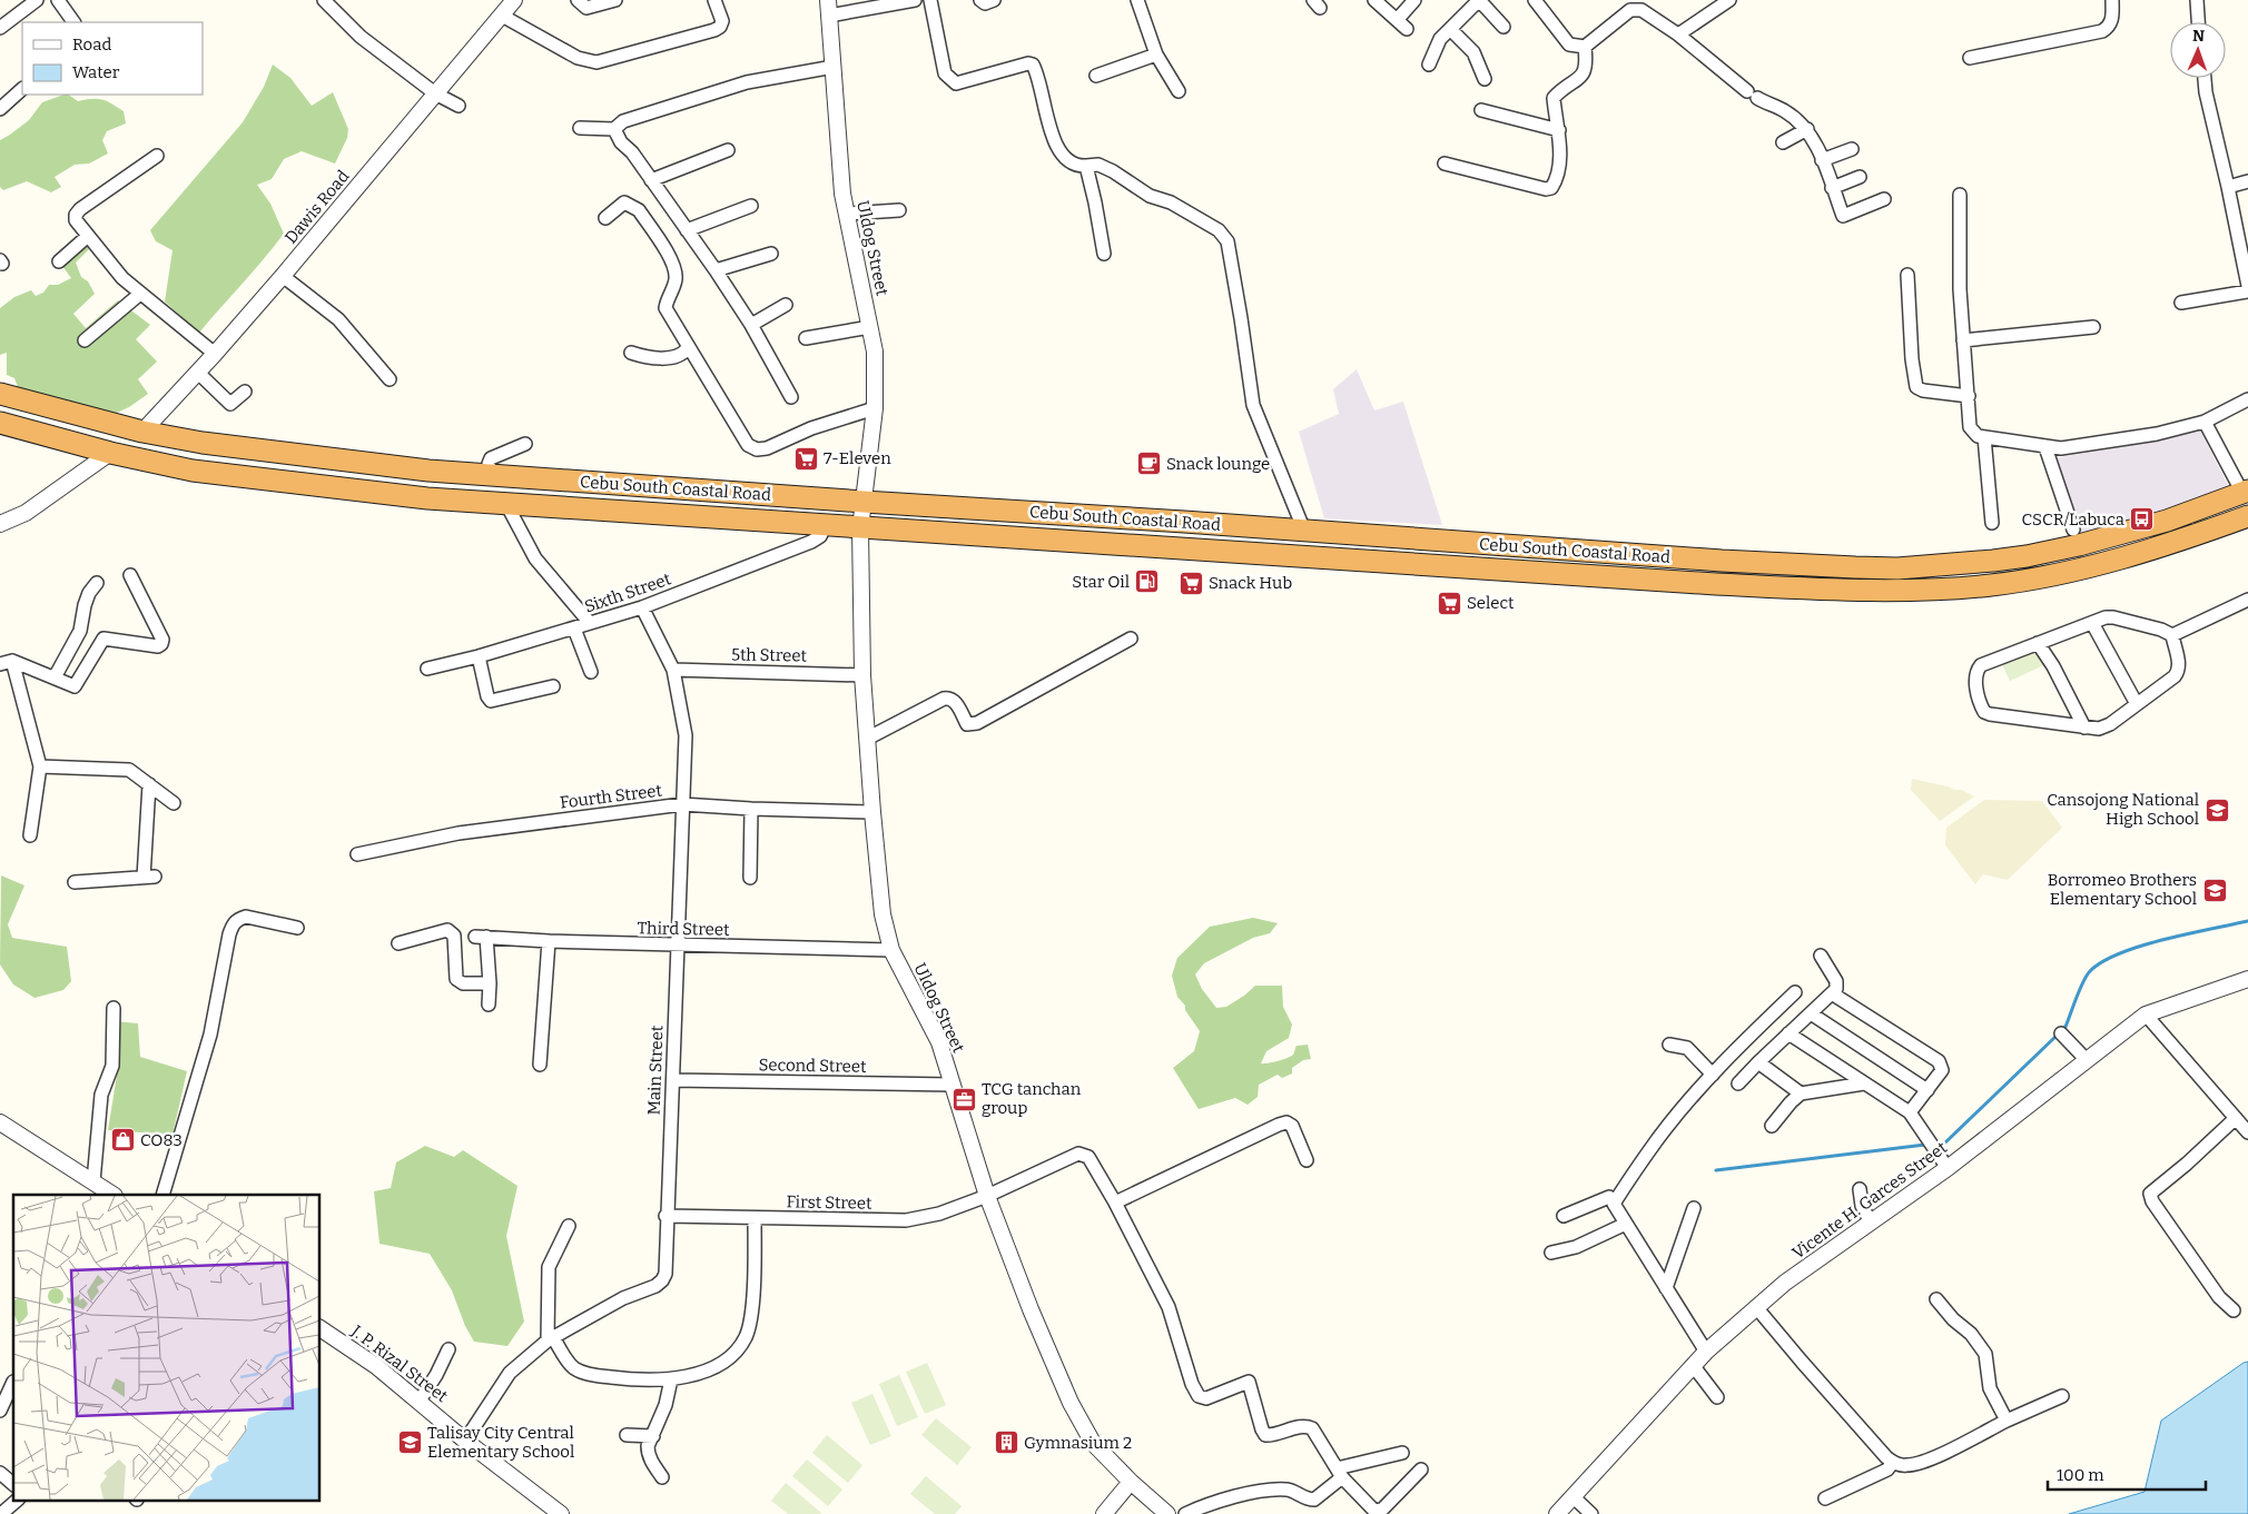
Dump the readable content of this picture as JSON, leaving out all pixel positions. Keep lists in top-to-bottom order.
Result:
{
  "streets": {
    "highway": ["Cebu South Coastal Road"],
    "street": [
      "Dawis Road",
      "Uldog Street",
      "Sixth Street",
      "5th Street",
      "Fourth Street",
      "Third Street",
      "Second Street",
      "Main Street",
      "Vicente H. Garces Street",
      "First Street",
      "J. P. Rizal Street"
    ]
  },
  "crossings": [
    ["Dawis Road", "Cebu South Coastal Road"],
    ["Uldog Street", "Cebu South Coastal Road"],
    ["Uldog Street", "5th Street"],
    ["Uldog Street", "Fourth Street"],
    ["Uldog Street", "Third Street"],
    ["Uldog Street", "Second Street"],
    ["Uldog Street", "First Street"],
    ["Cebu South Coastal Road", "Sixth Street"],
    ["Sixth Street", "Main Street"],
    ["5th Street", "Main Street"],
    ["Fourth Street", "Main Street"],
    ["Third Street", "Main Street"],
    ["Second Street", "Main Street"],
    ["Main Street", "First Street"],
    ["Main Street", "J. P. Rizal Street"]
  ],
  "places": {
    "supermarket": ["7-Eleven", "Snack Hub", "Select"],
    "cafe": ["Snack lounge"],
    "bus stop": ["CSCR/Labuca"],
    "fuel station": ["Star Oil"],
    "school or university": ["Cansojong National High School", "Borromeo Brothers Elementary School", "Talisay City Central Elementary School"],
    "office": ["TCG tanchan group"],
    "shop": ["CO83"],
    "building": ["Gymnasium 2"]
  },
  "legend": ["Road", "Water"],
  "scale_bar": "100 m",
  "north": "top"
}
